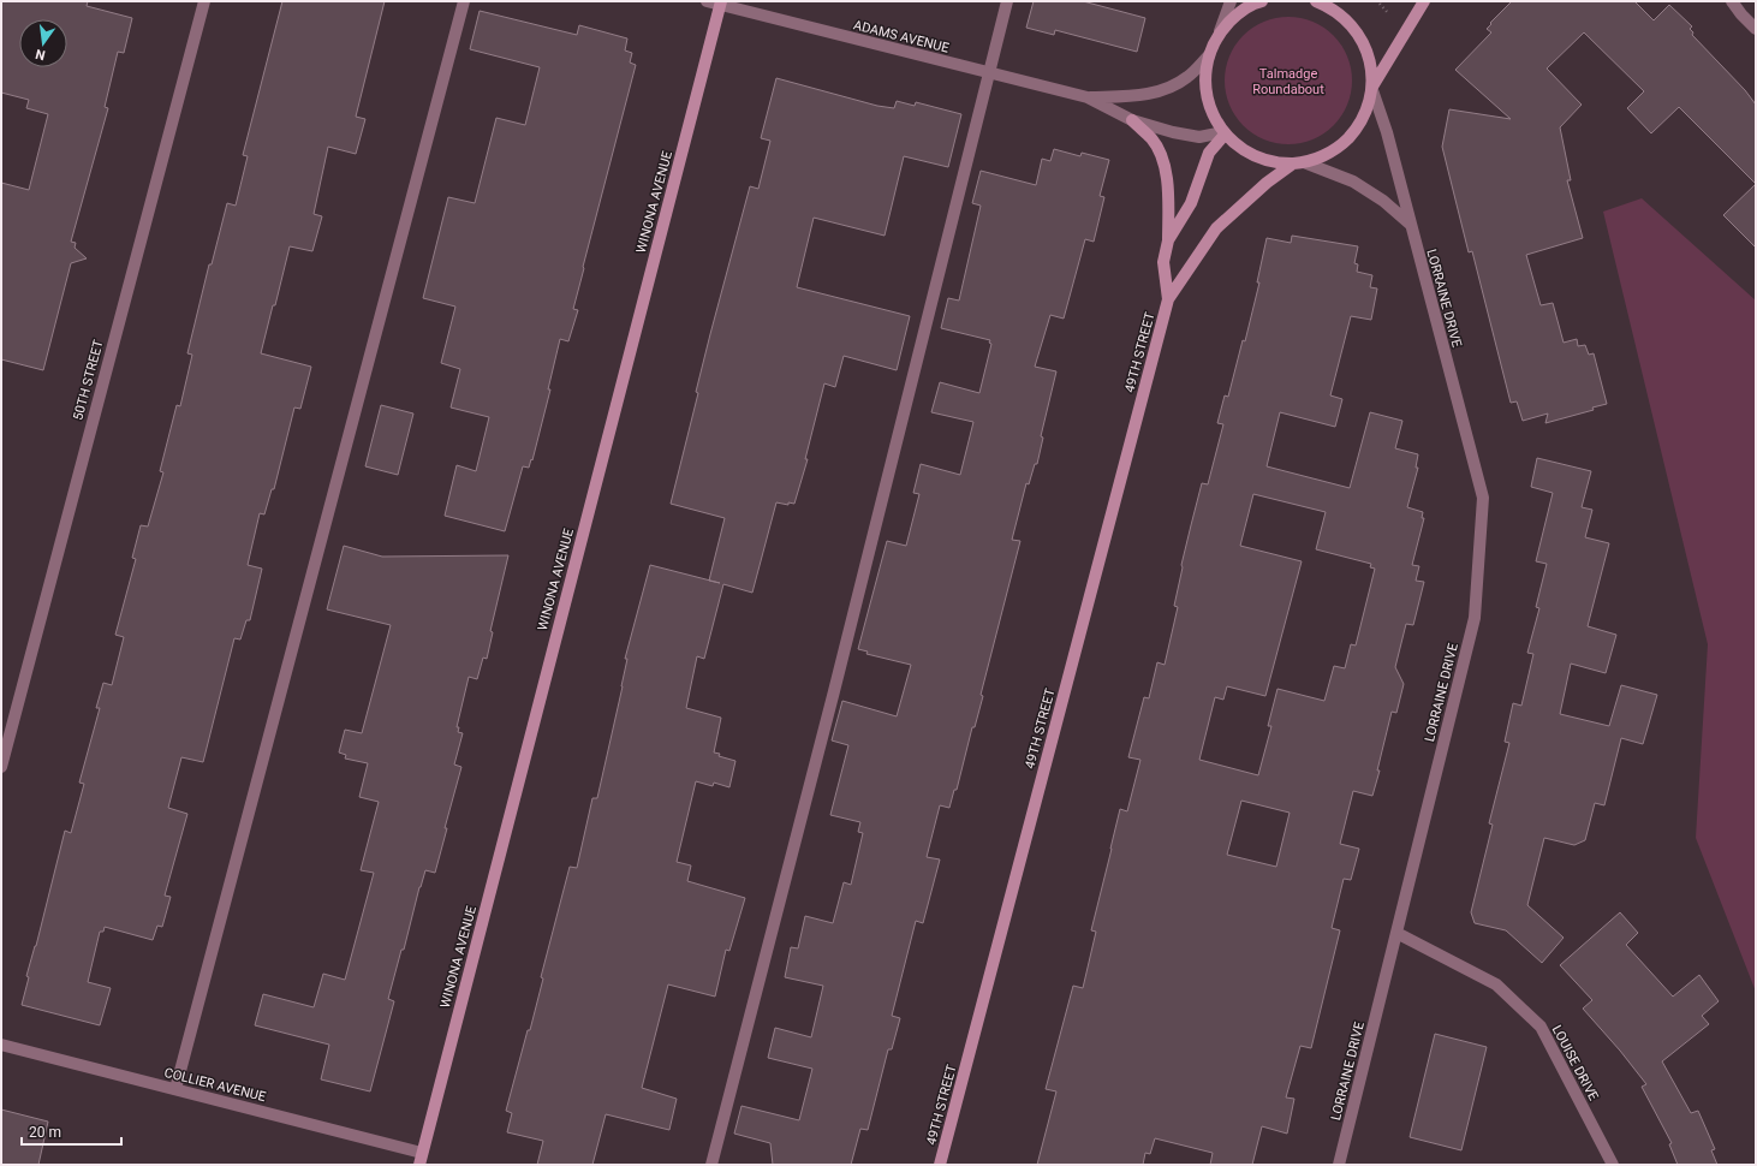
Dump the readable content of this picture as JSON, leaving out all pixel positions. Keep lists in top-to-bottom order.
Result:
{
  "streets": {
    "street": [
      "ADAMS AVENUE",
      "WINONA AVENUE",
      "LORRAINE DRIVE",
      "49TH STREET",
      "50TH STREET",
      "LOUISE DRIVE",
      "COLLIER AVENUE"
    ]
  },
  "crossings": [
    ["ADAMS AVENUE", "WINONA AVENUE"],
    ["ADAMS AVENUE", "49TH STREET"],
    ["WINONA AVENUE", "COLLIER AVENUE"],
    ["LORRAINE DRIVE", "LOUISE DRIVE"]
  ],
  "parks": ["Talmadge Roundabout"],
  "scale_bar": "20 m",
  "north": "bottom"
}
